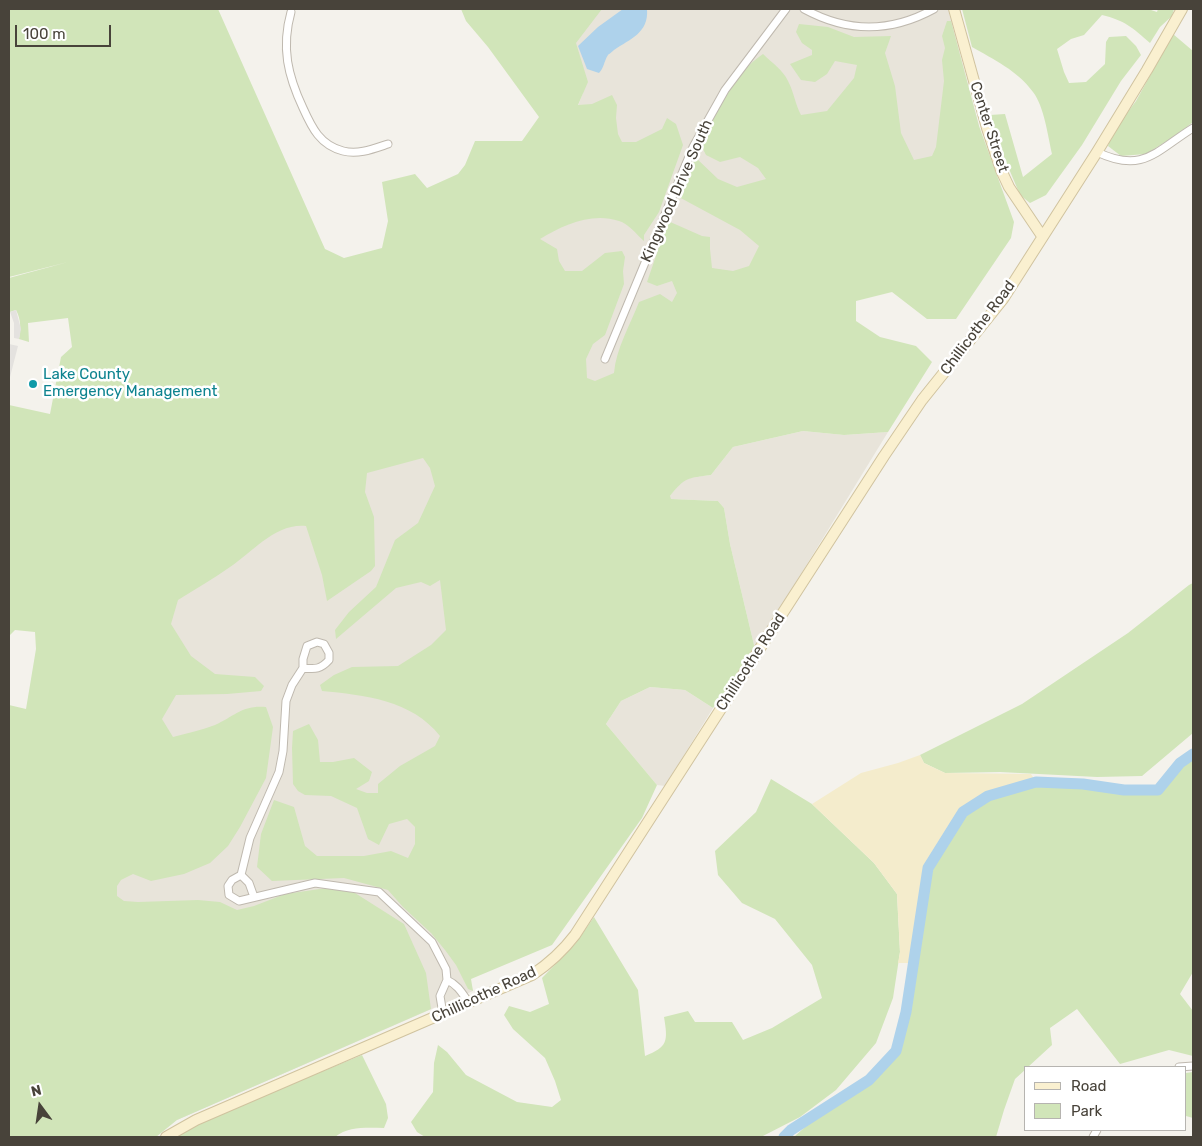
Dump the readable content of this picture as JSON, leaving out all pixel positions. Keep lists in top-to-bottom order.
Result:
{
  "streets": {
    "main road": ["Center Street", "Chillicothe Road"],
    "street": ["Kingwood Drive South"]
  },
  "crossings": [
    ["Center Street", "Chillicothe Road"]
  ],
  "places": ["Lake County Emergency Management"],
  "legend": ["Road", "Park"],
  "scale_bar": "100 m",
  "north": "top"
}
